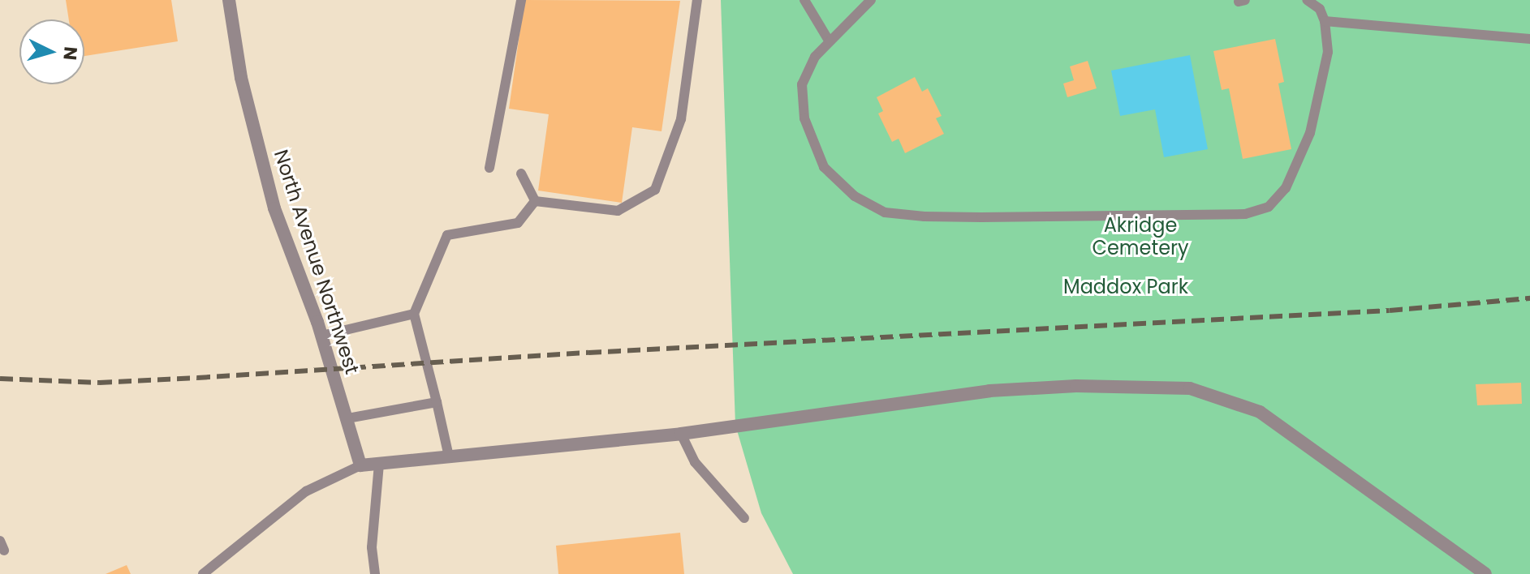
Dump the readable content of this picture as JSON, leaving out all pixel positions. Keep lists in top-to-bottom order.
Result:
{
  "streets": {
    "street": ["North Avenue Northwest"]
  },
  "parks": ["Akridge Cemetery", "Maddox Park"],
  "north": "right"
}
